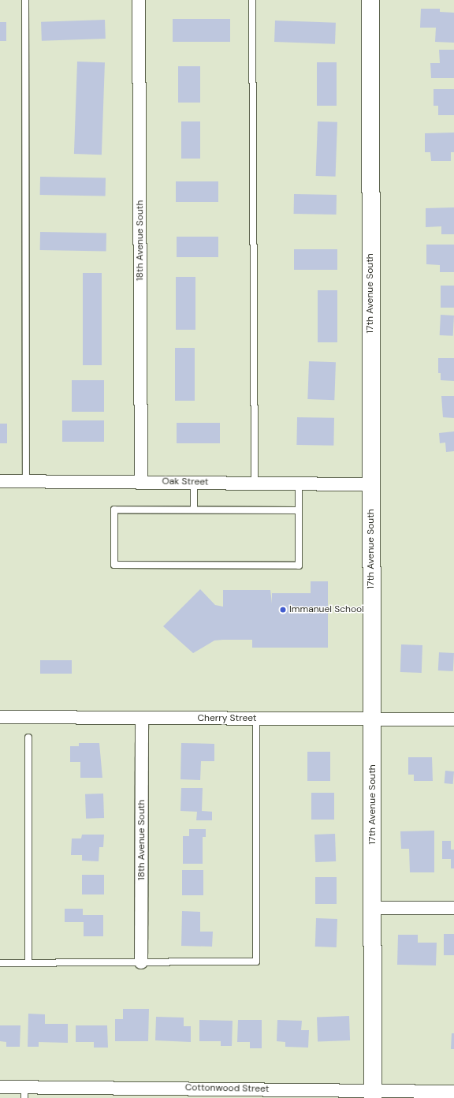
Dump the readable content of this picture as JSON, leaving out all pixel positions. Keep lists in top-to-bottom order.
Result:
{
  "streets": {
    "street": [
      "18th Avenue South",
      "17th Avenue South",
      "Oak Street",
      "Cherry Street",
      "Cottonwood Street"
    ]
  },
  "crossings": [
    ["18th Avenue South", "Oak Street"],
    ["18th Avenue South", "Cherry Street"],
    ["17th Avenue South", "Oak Street"],
    ["17th Avenue South", "Cherry Street"],
    ["17th Avenue South", "Cottonwood Street"]
  ],
  "places": ["Immanuel School"]
}
